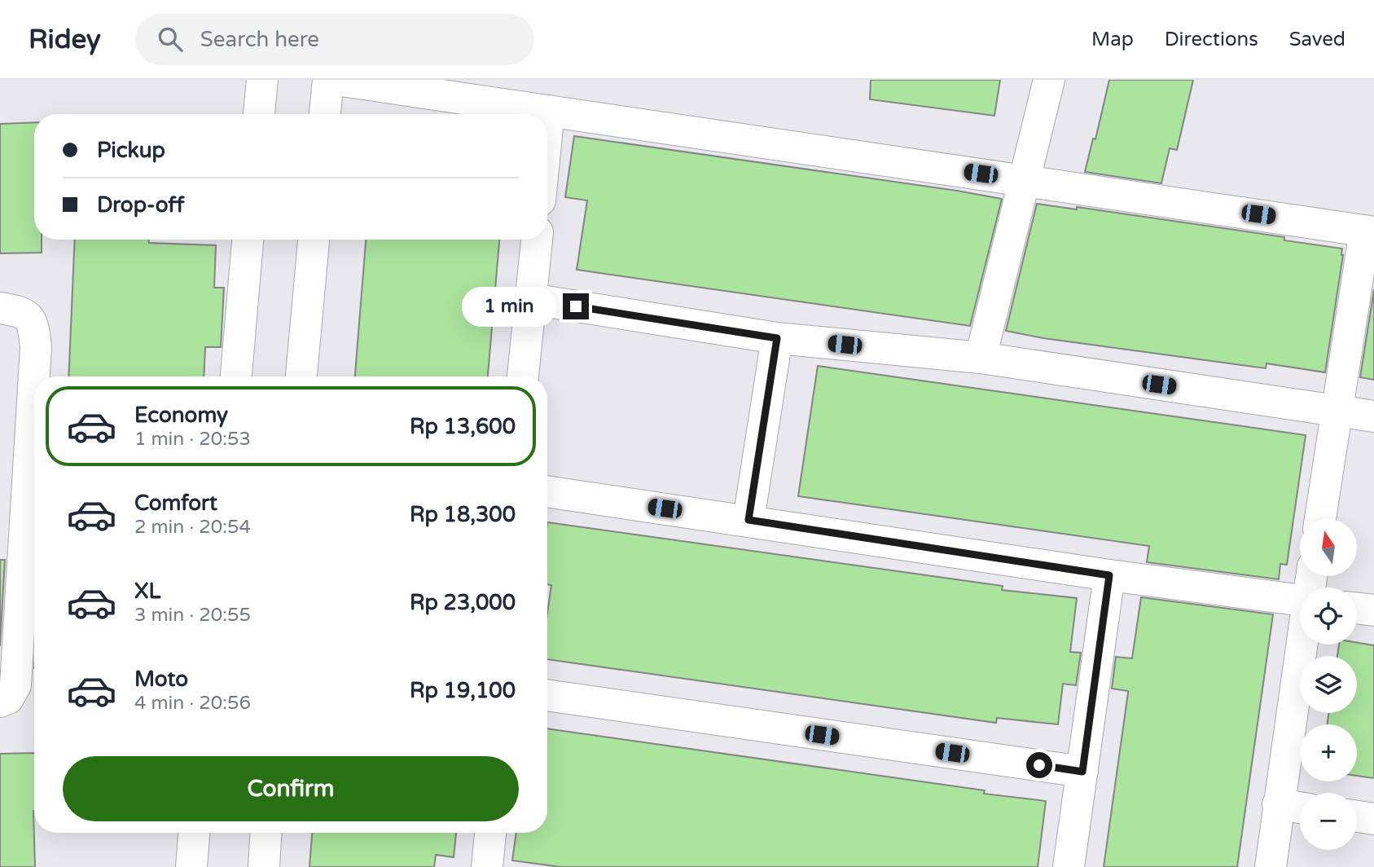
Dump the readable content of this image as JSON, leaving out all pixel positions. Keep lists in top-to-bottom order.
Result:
{
  "north": "top",
  "page": {
    "header": "Ridey",
    "search": "Search here",
    "nav": ["Map", "Directions", "Saved"],
    "banner": ["Pickup", "Drop-off"],
    "bubble": "1 min",
    "list": [
      {
        "name": "Economy",
        "note": "1 min · 20:53",
        "value": "Rp 13,600"
      },
      {
        "name": "Comfort",
        "note": "2 min · 20:54",
        "value": "Rp 18,300"
      },
      {
        "name": "XL",
        "note": "3 min · 20:55",
        "value": "Rp 23,000"
      },
      {
        "name": "Moto",
        "note": "4 min · 20:56",
        "value": "Rp 19,100"
      }
    ],
    "map_buttons": ["+", "−"],
    "buttons": "Confirm"
  }
}
